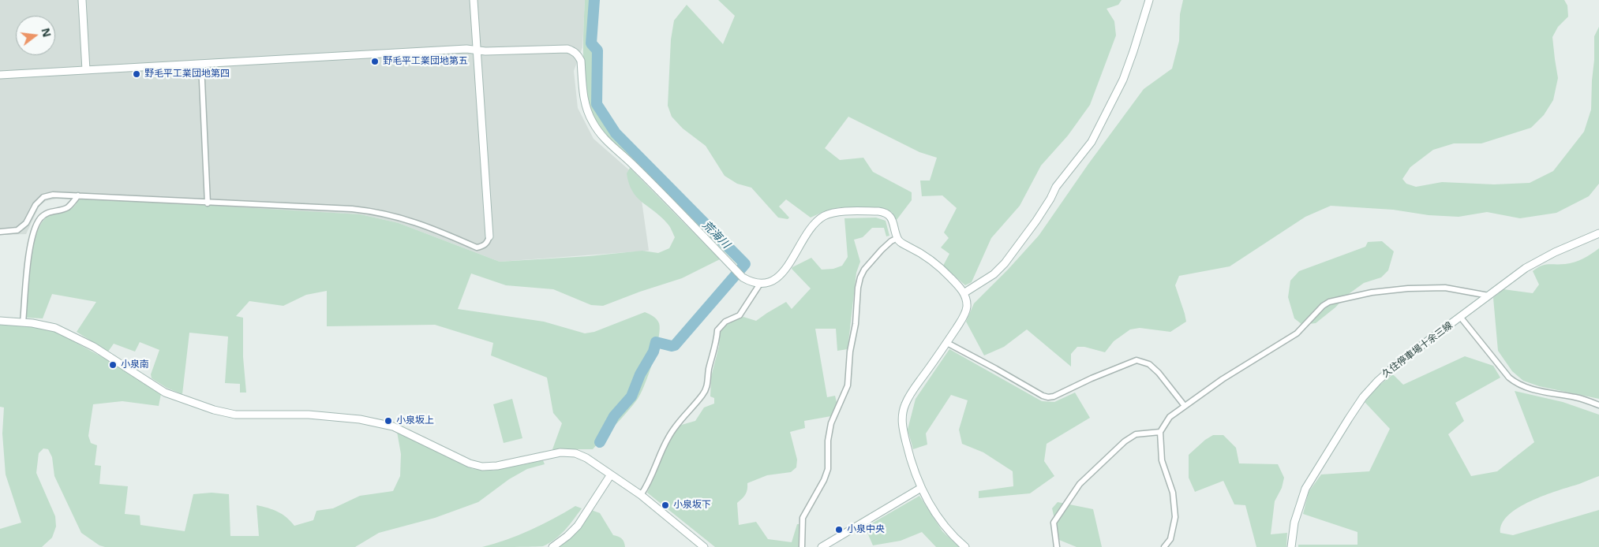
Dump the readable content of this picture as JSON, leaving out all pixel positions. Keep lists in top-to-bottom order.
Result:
{
  "streets": {
    "street": ["久住停車場十余三線"]
  },
  "water": ["荒海川"],
  "places": [
    "野毛平工業団地第五",
    "野毛平工業団地第四",
    "小泉南",
    "小泉坂上",
    "小泉坂下",
    "小泉中央"
  ],
  "north": "right"
}
